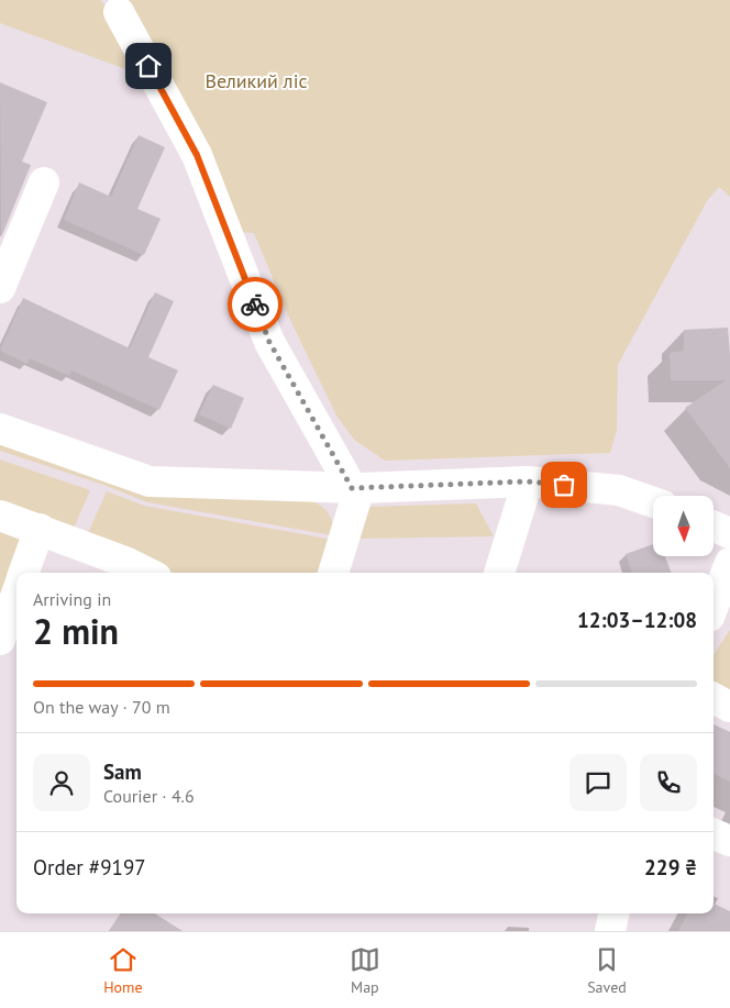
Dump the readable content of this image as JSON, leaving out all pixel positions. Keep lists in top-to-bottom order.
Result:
{
  "parks": ["Великий ліс"],
  "north": "bottom",
  "page": {
    "heading": ["2 min", "Arriving in", "12:03–12:08"],
    "panel": [
      "Sam",
      "Courier · 4.6",
      "Order #9197",
      "229 ₴"
    ],
    "bar": "On the way · 70 m",
    "tabs": ["Home", "Map", "Saved"]
  }
}
